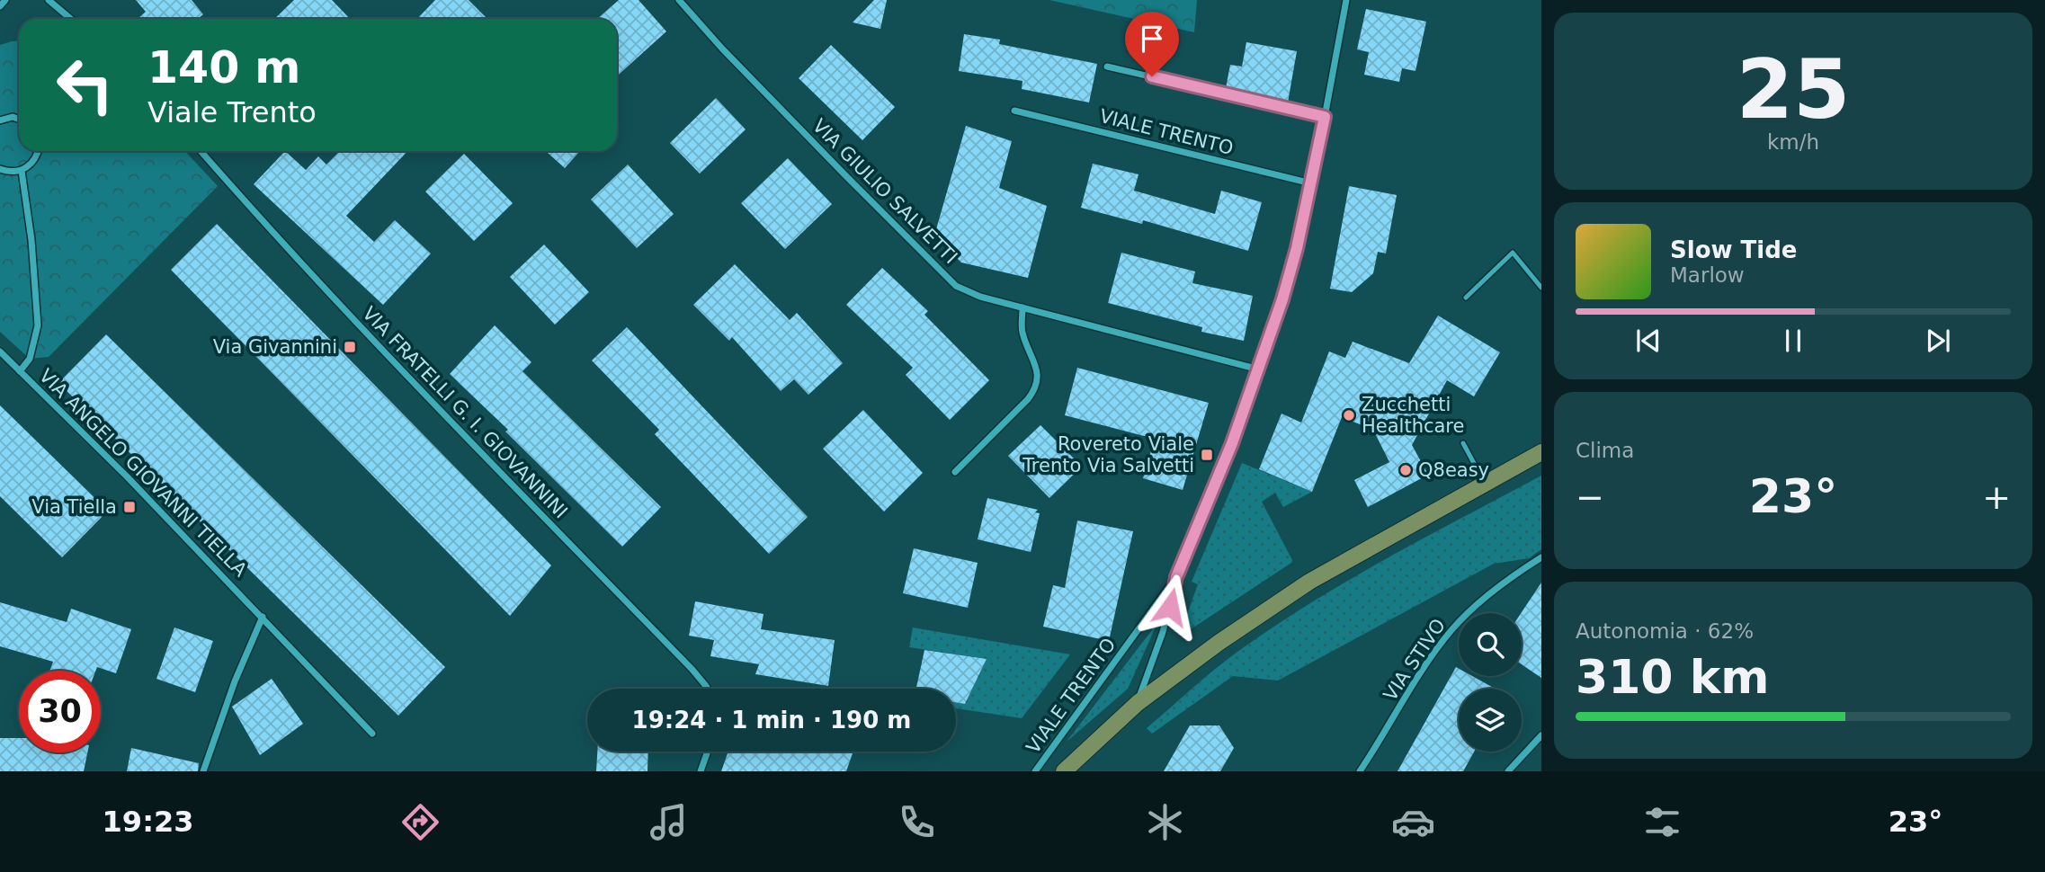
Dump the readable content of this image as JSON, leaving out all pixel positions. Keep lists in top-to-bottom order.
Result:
{
  "streets": {
    "street": [
      "VIALE TRENTO",
      "VIA GIULIO SALVETTI",
      "VIA FRATELLI G. I. GIOVANNINI",
      "VIA ANGELO GIOVANNI TIELLA",
      "VIA STIVO"
    ]
  },
  "crossings": [
    ["VIALE TRENTO", "VIA GIULIO SALVETTI"]
  ],
  "places": {
    "transit": ["Via Givannini", "Rovereto Viale Trento Via Salvetti", "Via Tiella"],
    "other": ["Zucchetti Healthcare", "Q8easy"]
  },
  "page": {
    "tile": [
      ["25", "km/h"],
      "Clima",
      ["Autonomia · 62%", "310 km"]
    ],
    "turn": ["140 m", "Viale Trento"],
    "song": ["Slow Tide", "Marlow"],
    "heat": ["−", "23°", "+"],
    "limit": "30",
    "trip": "19:24 · 1 min · 190 m",
    "tabs": ["19:23", "23°"]
  }
}
